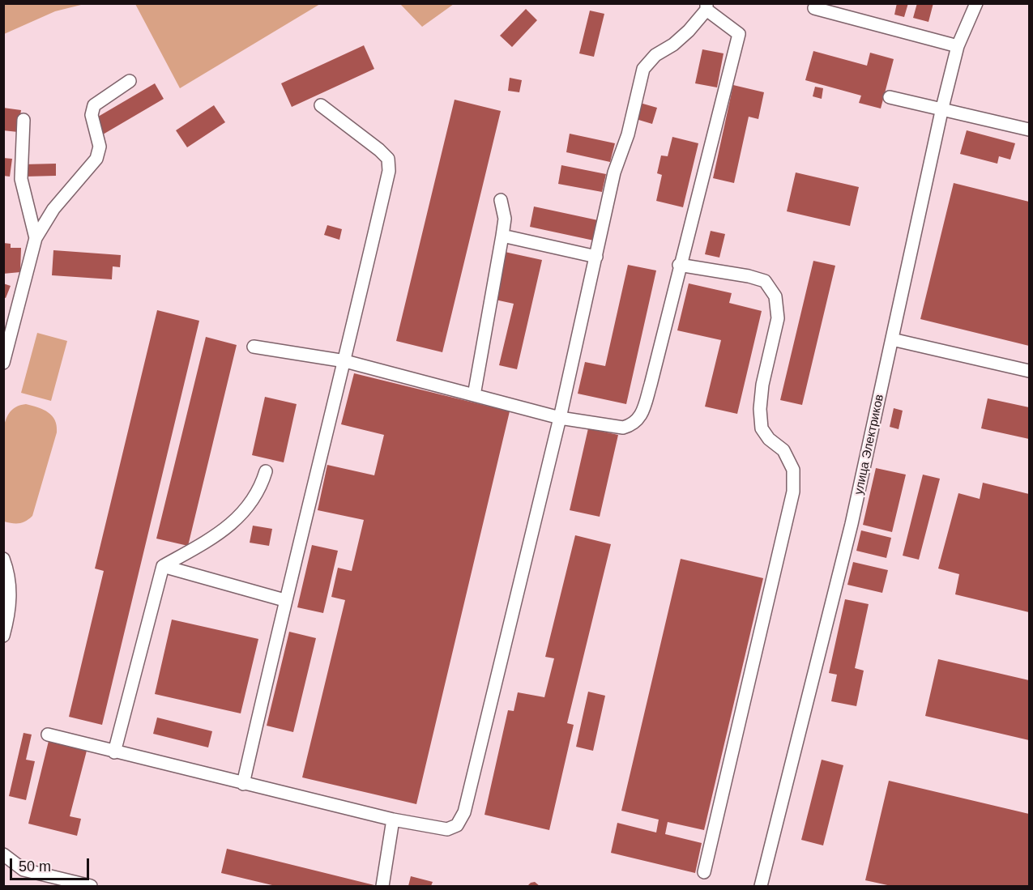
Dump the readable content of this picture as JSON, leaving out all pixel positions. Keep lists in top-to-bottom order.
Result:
{
  "streets": {
    "street": ["улица Электриков"]
  },
  "scale_bar": "50 m"
}
